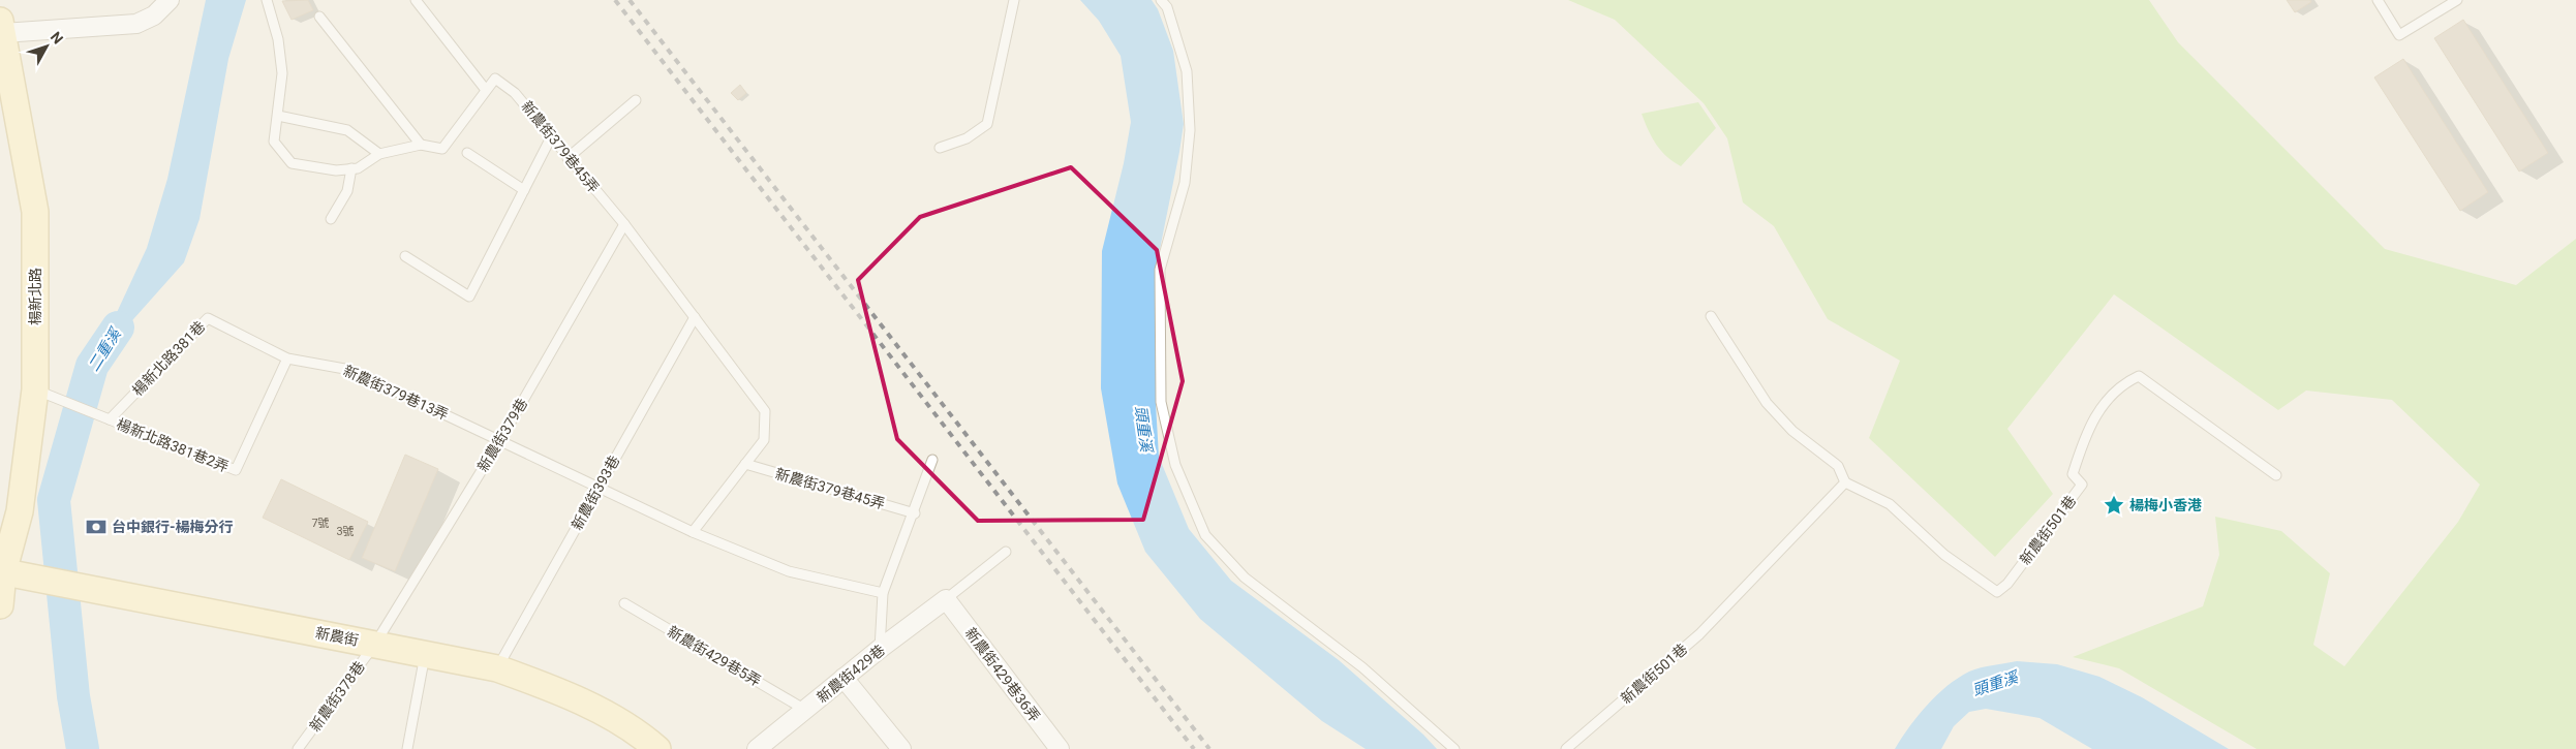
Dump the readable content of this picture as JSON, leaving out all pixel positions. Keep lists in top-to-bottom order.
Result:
{
  "streets": {
    "street": [
      "楊新北路",
      "新農街",
      "新農街429巷",
      "新農街429巷36弄"
    ],
    "lane": [
      "新農街379巷45弄",
      "楊新北路381巷",
      "新農街379巷13弄",
      "新農街379巷",
      "楊新北路381巷2弄",
      "新農街393巷",
      "新農街501巷",
      "新農街429巷5弄",
      "新農街378巷"
    ]
  },
  "crossings": [
    ["新農街379巷45弄", "新農街379巷13弄"],
    ["新農街379巷45弄", "新農街379巷"],
    ["新農街379巷45弄", "新農街393巷"],
    ["楊新北路", "新農街"],
    ["楊新北路381巷", "新農街379巷13弄"],
    ["楊新北路381巷", "楊新北路381巷2弄"],
    ["新農街379巷13弄", "新農街379巷"],
    ["新農街379巷13弄", "楊新北路381巷2弄"],
    ["新農街379巷13弄", "新農街393巷"],
    ["新農街379巷", "新農街"],
    ["新農街379巷", "新農街378巷"],
    ["新農街393巷", "新農街"],
    ["新農街", "新農街378巷"],
    ["新農街429巷5弄", "新農街429巷"],
    ["新農街429巷", "新農街429巷36弄"]
  ],
  "water": ["二重溪", "頭重溪"],
  "places": {
    "place": ["楊梅小香港"],
    "bank": ["台中銀行-楊梅分行"]
  },
  "house_numbers": ["7號", "3號"],
  "north": "top right"
}
